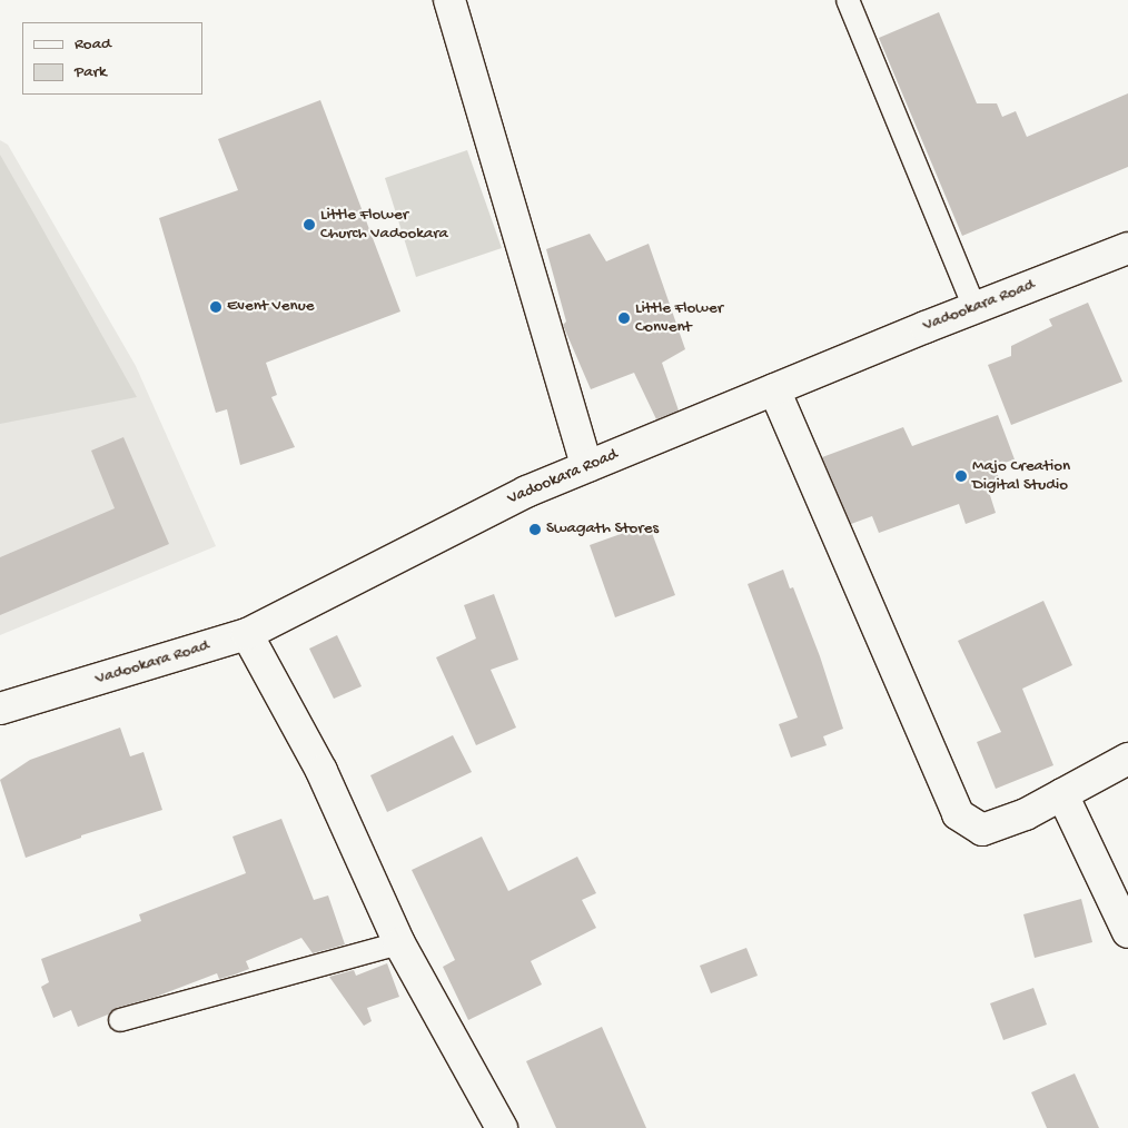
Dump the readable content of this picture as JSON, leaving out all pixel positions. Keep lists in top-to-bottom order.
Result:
{
  "streets": {
    "street": ["Vadookara Road"]
  },
  "places": [
    "Little Flower Church Vadookara",
    "Event Venue",
    "Little Flower Convent",
    "Majo Creation Digital Studio",
    "Swagath Stores"
  ],
  "legend": ["Road", "Park"]
}
